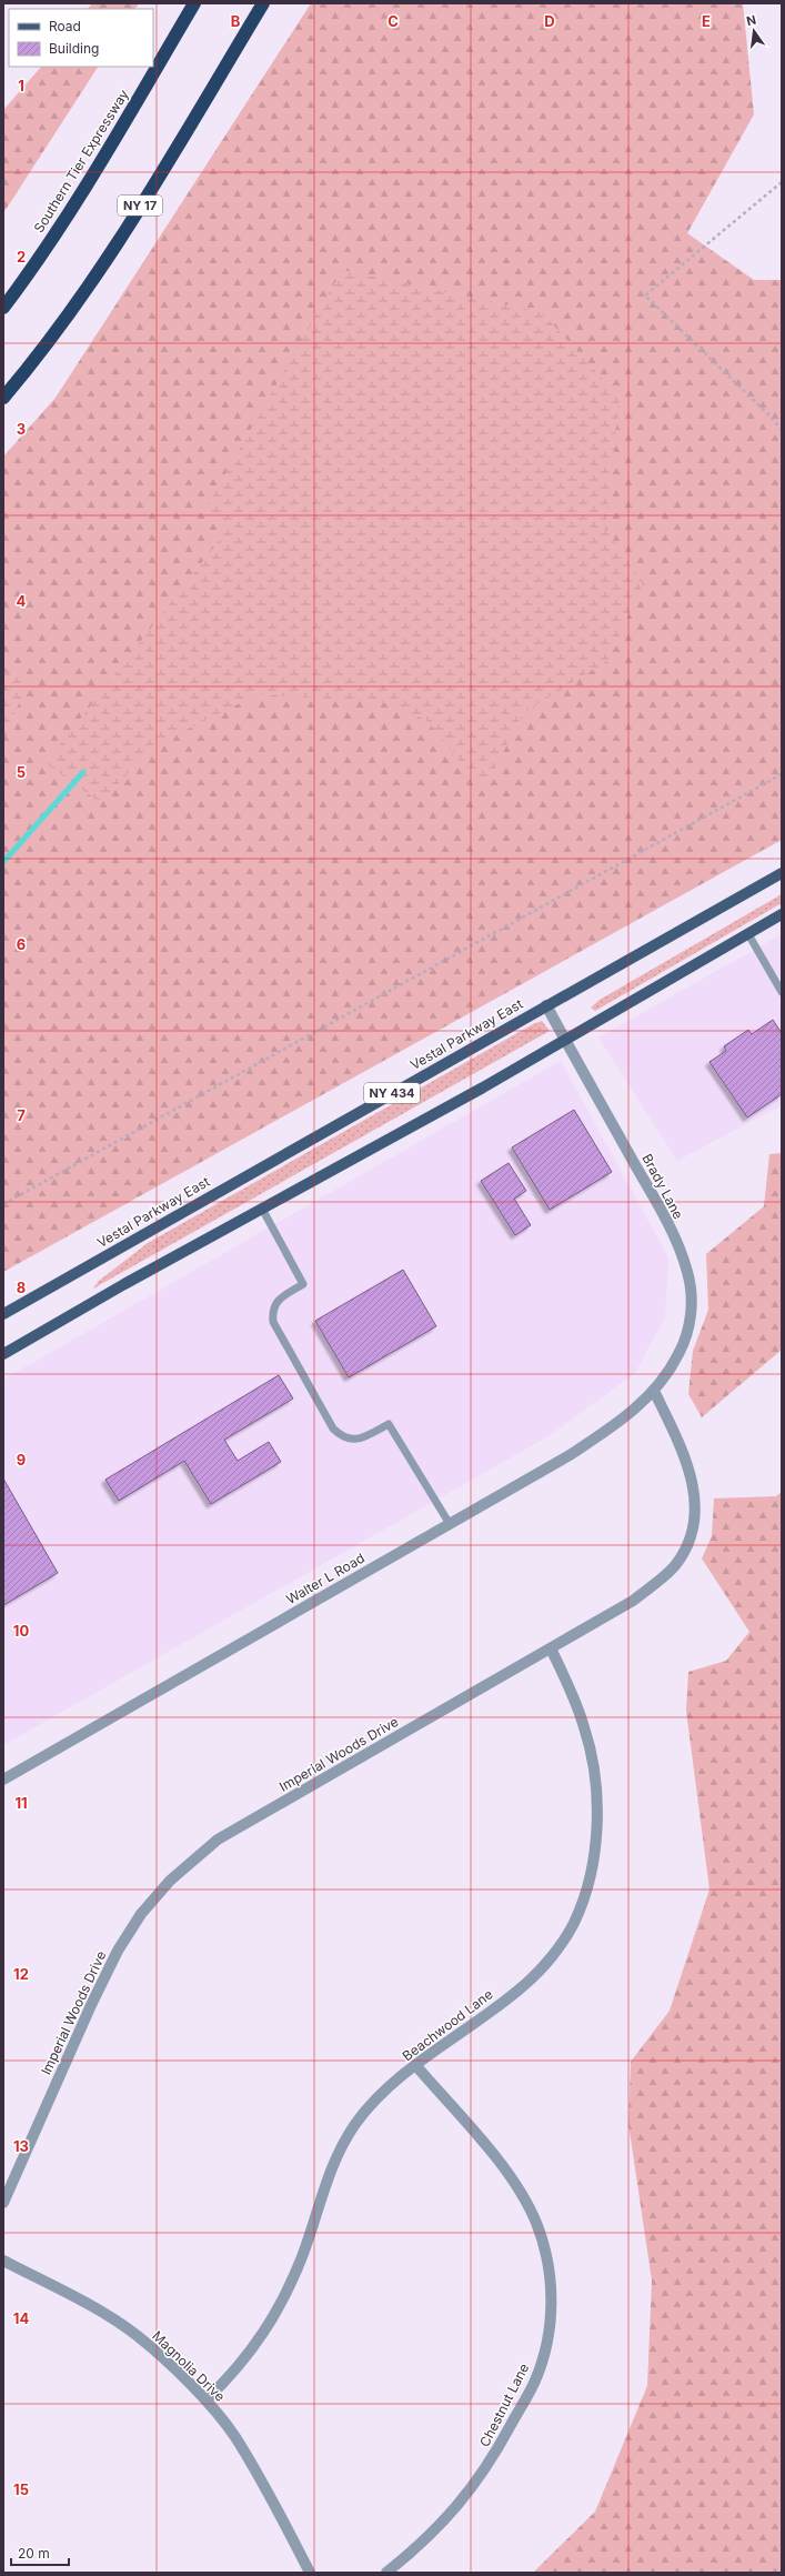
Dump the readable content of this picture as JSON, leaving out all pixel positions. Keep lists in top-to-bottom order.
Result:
{
  "streets": {
    "highway": ["Southern Tier Expressway", "NY 17"],
    "main road": ["Vestal Parkway East", "NY 434"],
    "street": [
      "Brady Lane",
      "Walter L Road",
      "Imperial Woods Drive",
      "Beachwood Lane",
      "Magnolia Drive",
      "Chestnut Lane"
    ]
  },
  "crossings": [
    ["Vestal Parkway East", "Brady Lane"],
    ["NY 434", "Brady Lane"],
    ["Brady Lane", "Walter L Road"],
    ["Brady Lane", "Imperial Woods Drive"],
    ["Walter L Road", "Imperial Woods Drive"],
    ["Imperial Woods Drive", "Beachwood Lane"],
    ["Beachwood Lane", "Magnolia Drive"],
    ["Beachwood Lane", "Chestnut Lane"]
  ],
  "legend": ["Road", "Building"],
  "scale_bar": "20 m",
  "north": "top",
  "grid": {
    "columns": [
      "B",
      "C",
      "D",
      "E"
    ],
    "rows": [
      "1",
      "2",
      "3",
      "4",
      "5",
      "6",
      "7",
      "8",
      "9",
      "10",
      "11",
      "12",
      "13",
      "14",
      "15"
    ]
  }
}
